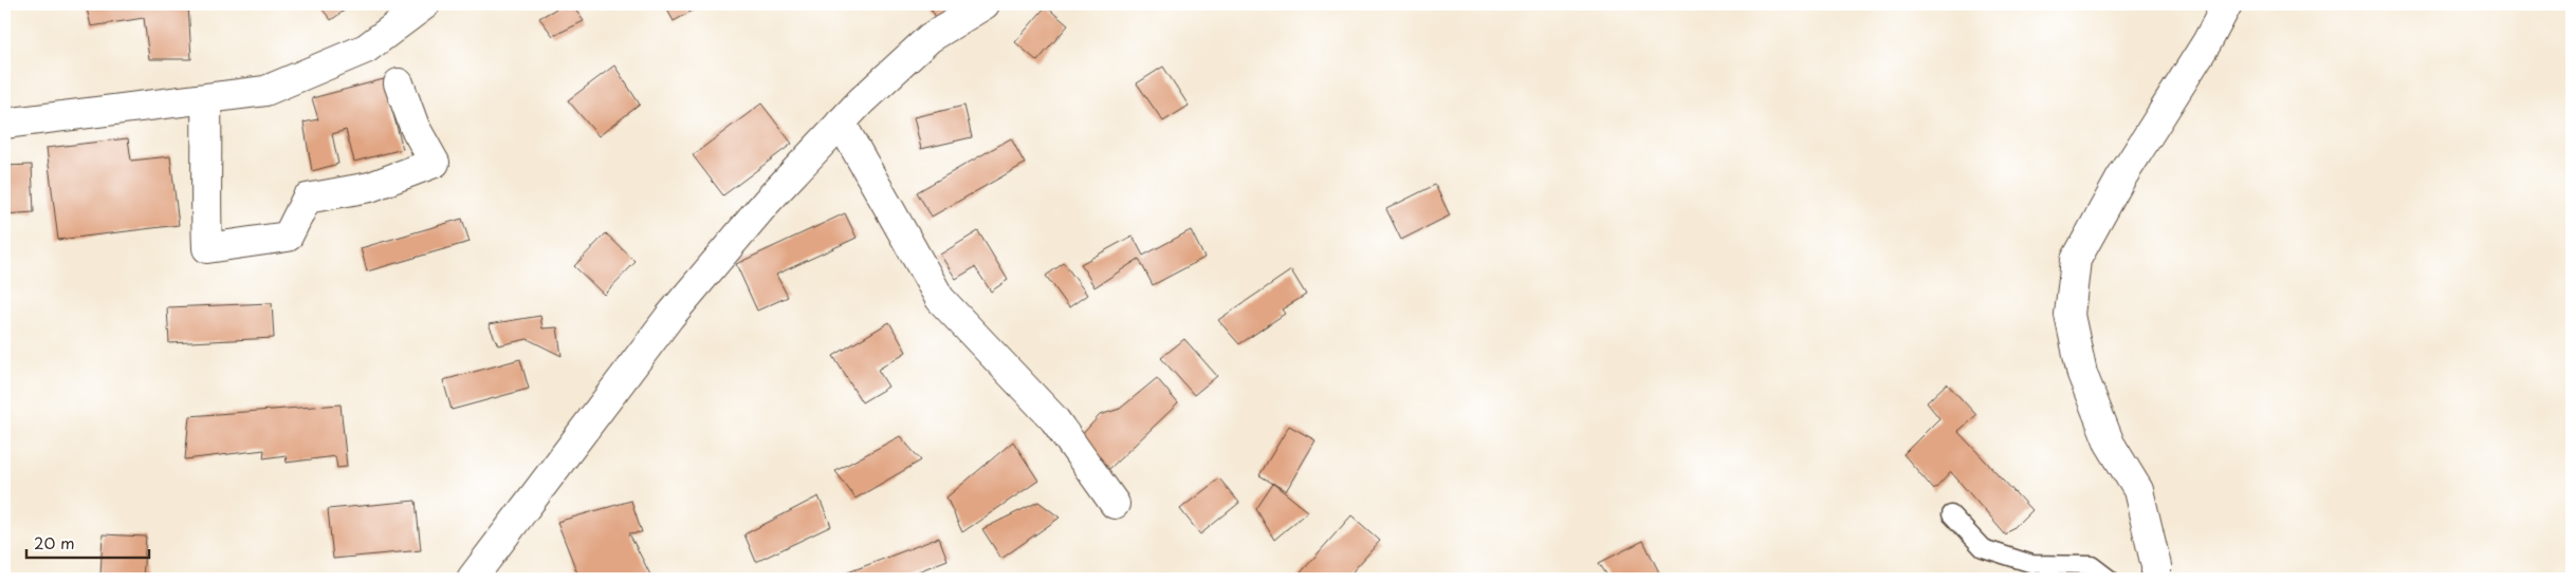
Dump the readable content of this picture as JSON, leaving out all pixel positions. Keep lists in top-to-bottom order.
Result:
{
  "scale_bar": "20 m"
}
